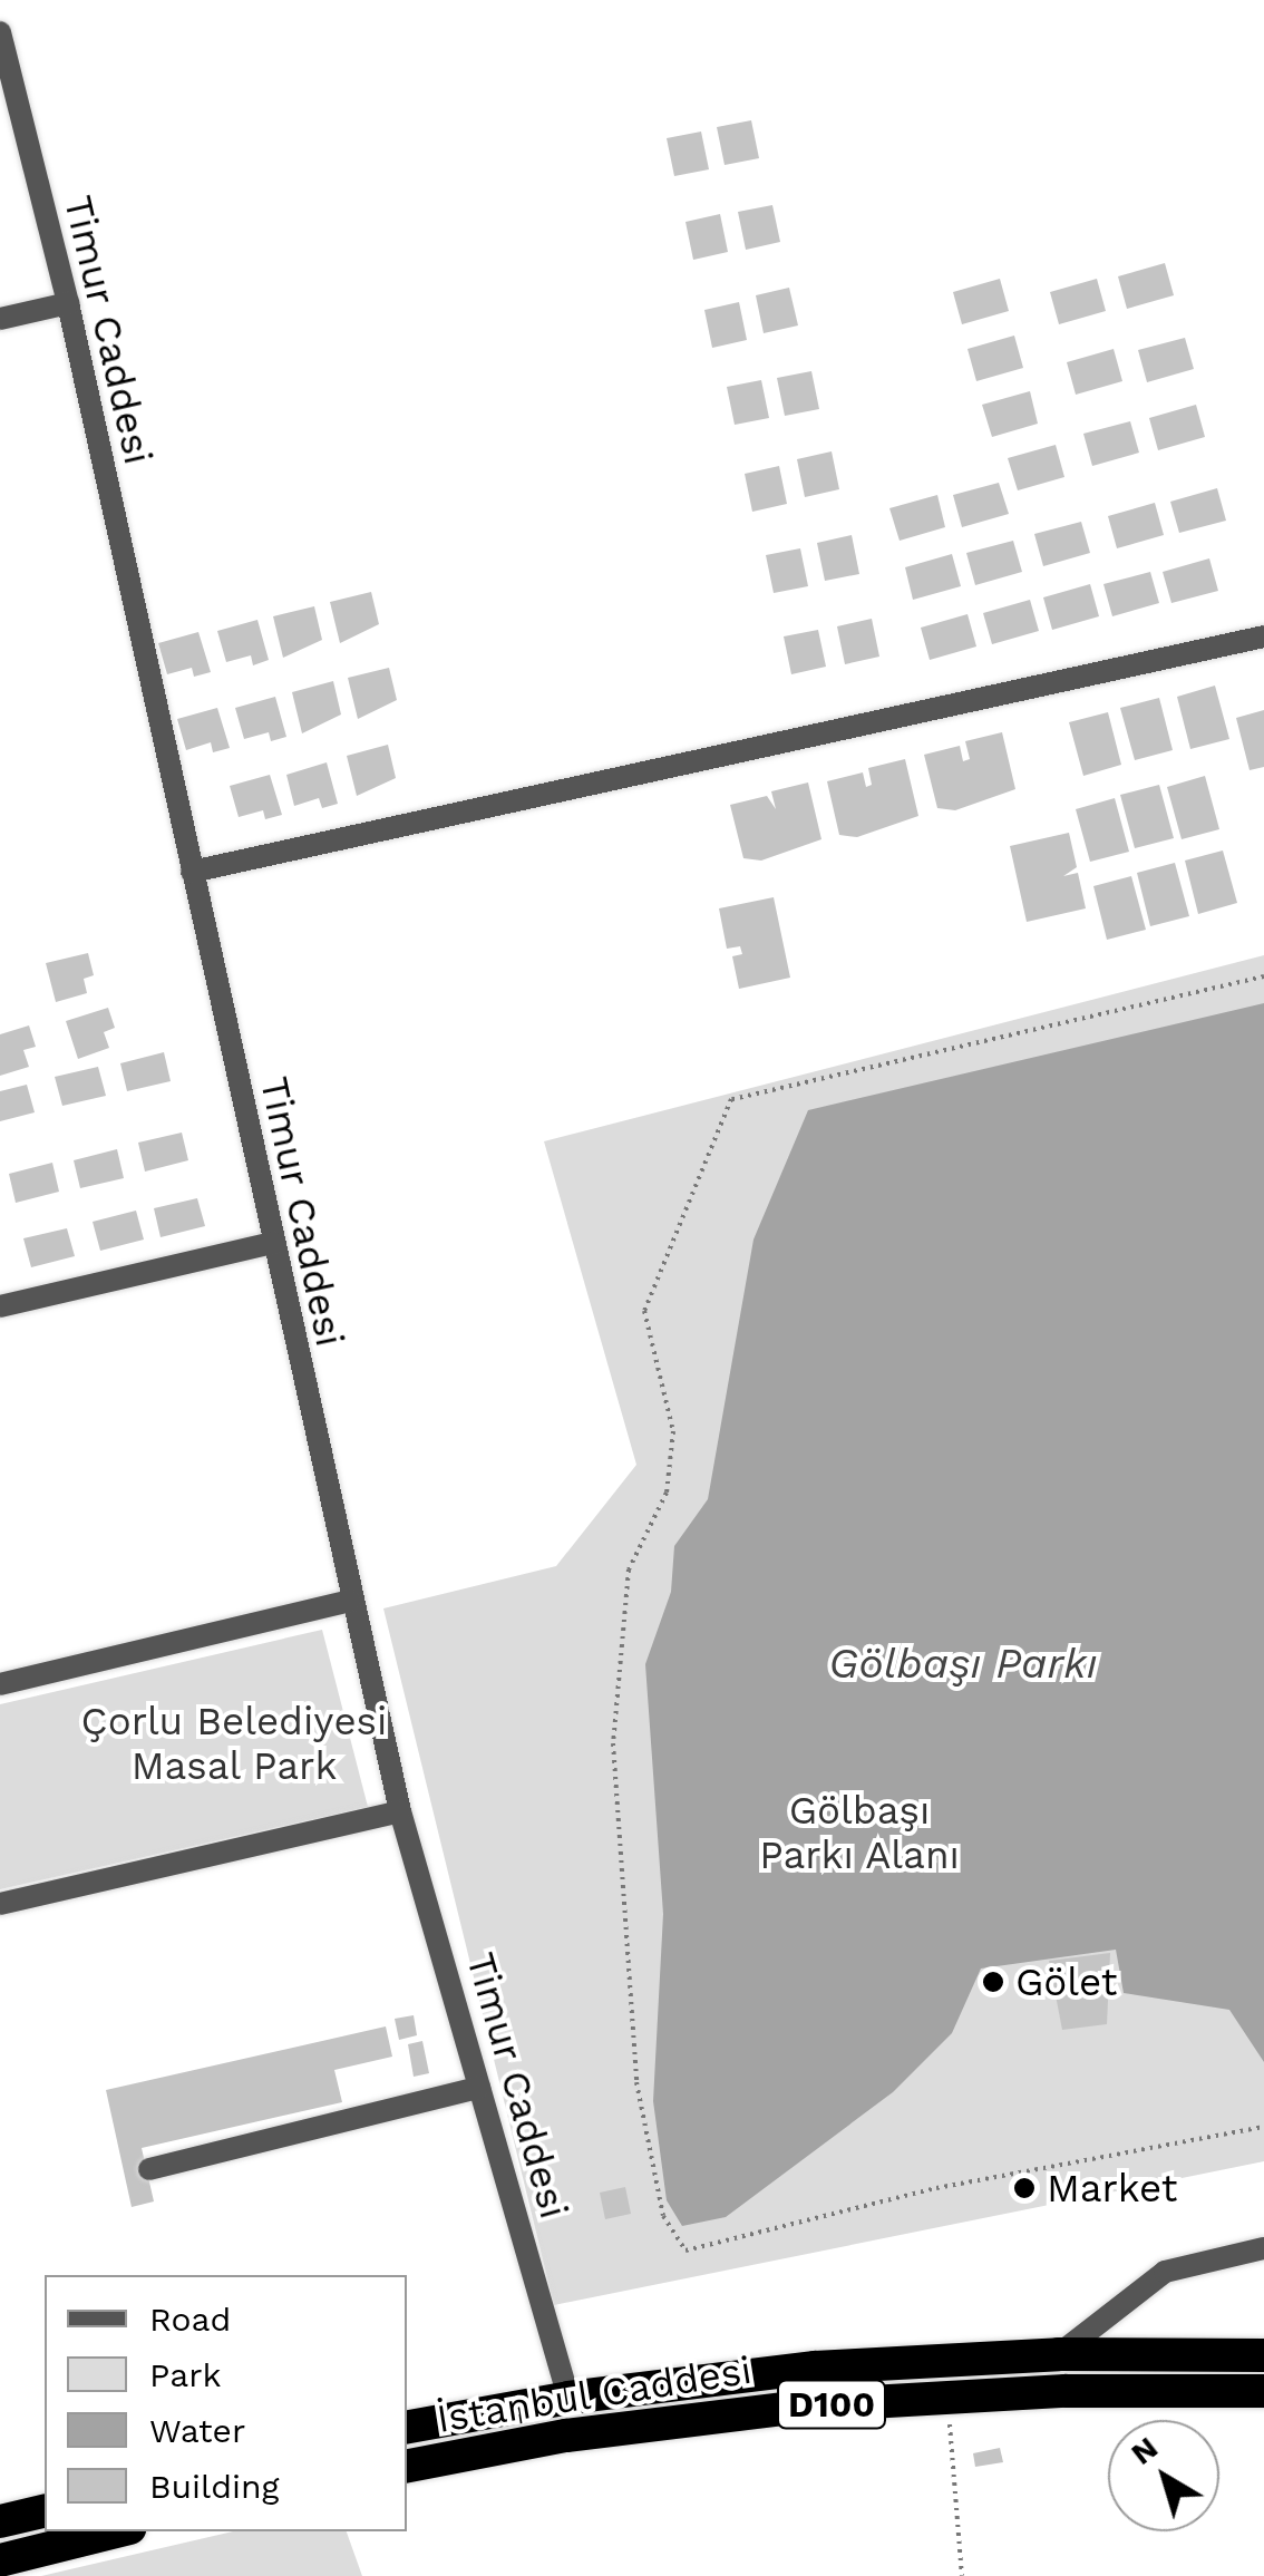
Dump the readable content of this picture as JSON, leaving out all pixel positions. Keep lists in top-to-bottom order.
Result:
{
  "streets": {
    "highway": ["İstanbul Caddesi", "D100"],
    "street": ["Timur Caddesi"]
  },
  "crossings": [
    ["Timur Caddesi", "İstanbul Caddesi"]
  ],
  "water": ["Gölbaşı Parkı"],
  "parks": ["Çorlu Belediyesi Masal Park", "Gölbaşı Parkı Alanı"],
  "places": ["Gölet", "Market"],
  "legend": [
    "Road",
    "Park",
    "Water",
    "Building"
  ],
  "north": "top left"
}
